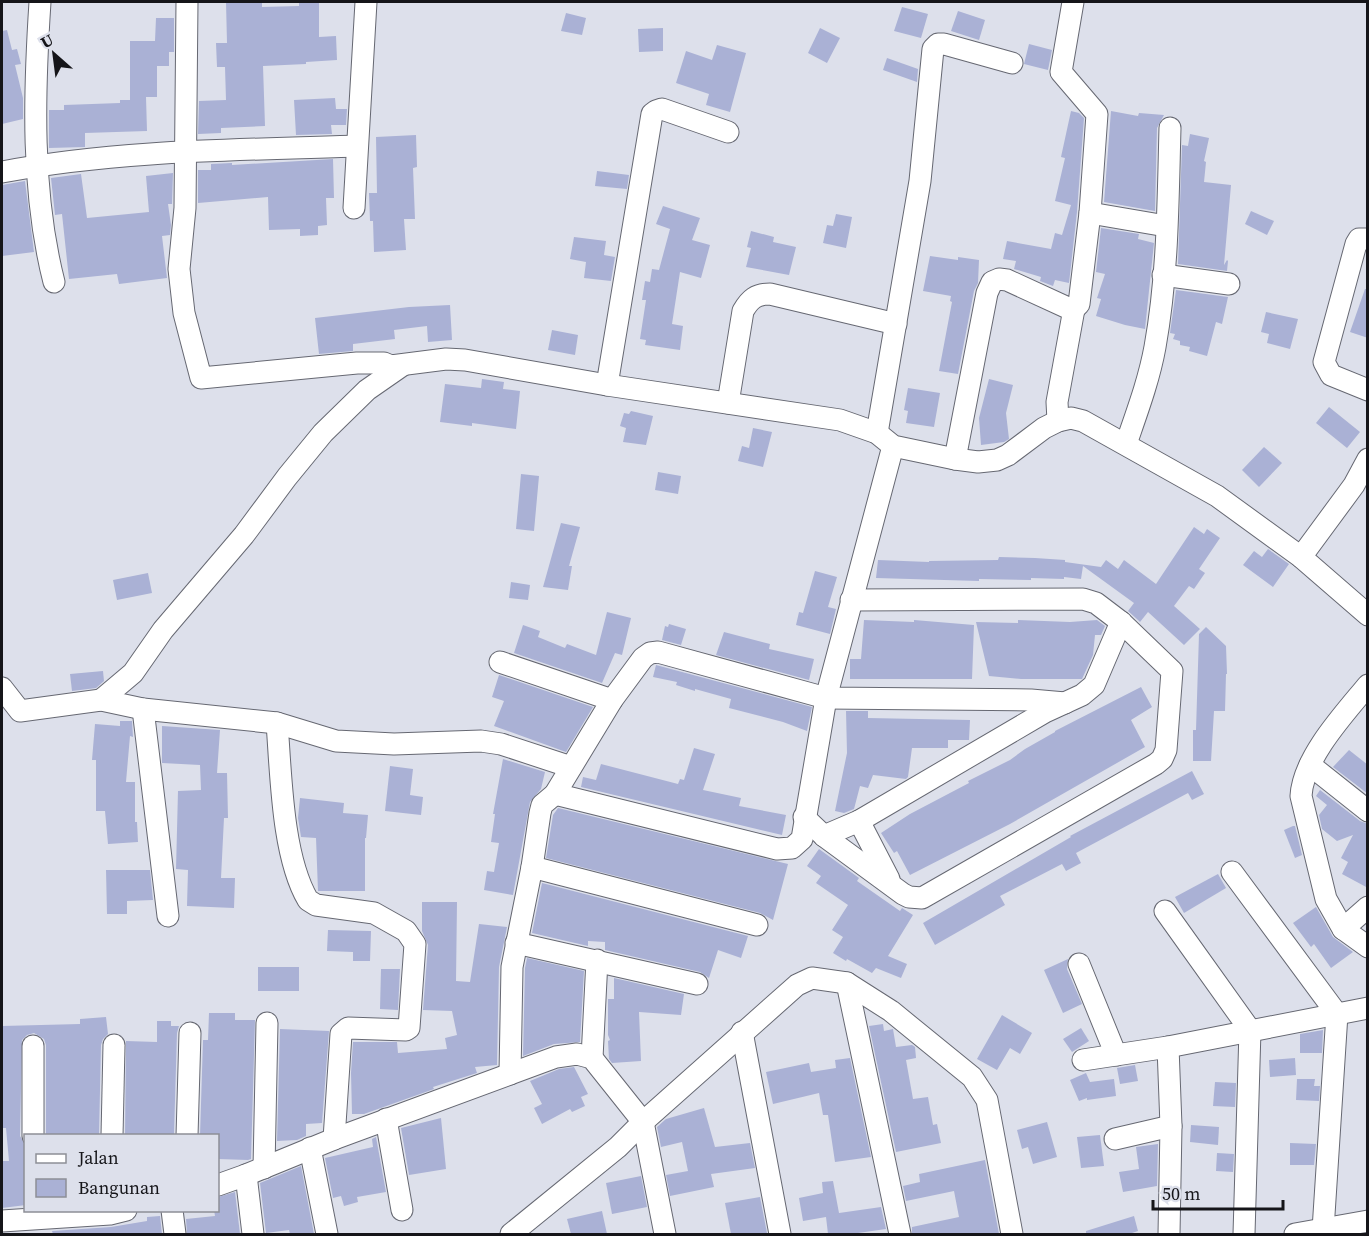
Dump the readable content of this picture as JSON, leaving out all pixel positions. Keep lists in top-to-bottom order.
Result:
{
  "legend": ["Jalan", "Bangunan"],
  "scale_bar": "50 m",
  "north": "top left"
}
